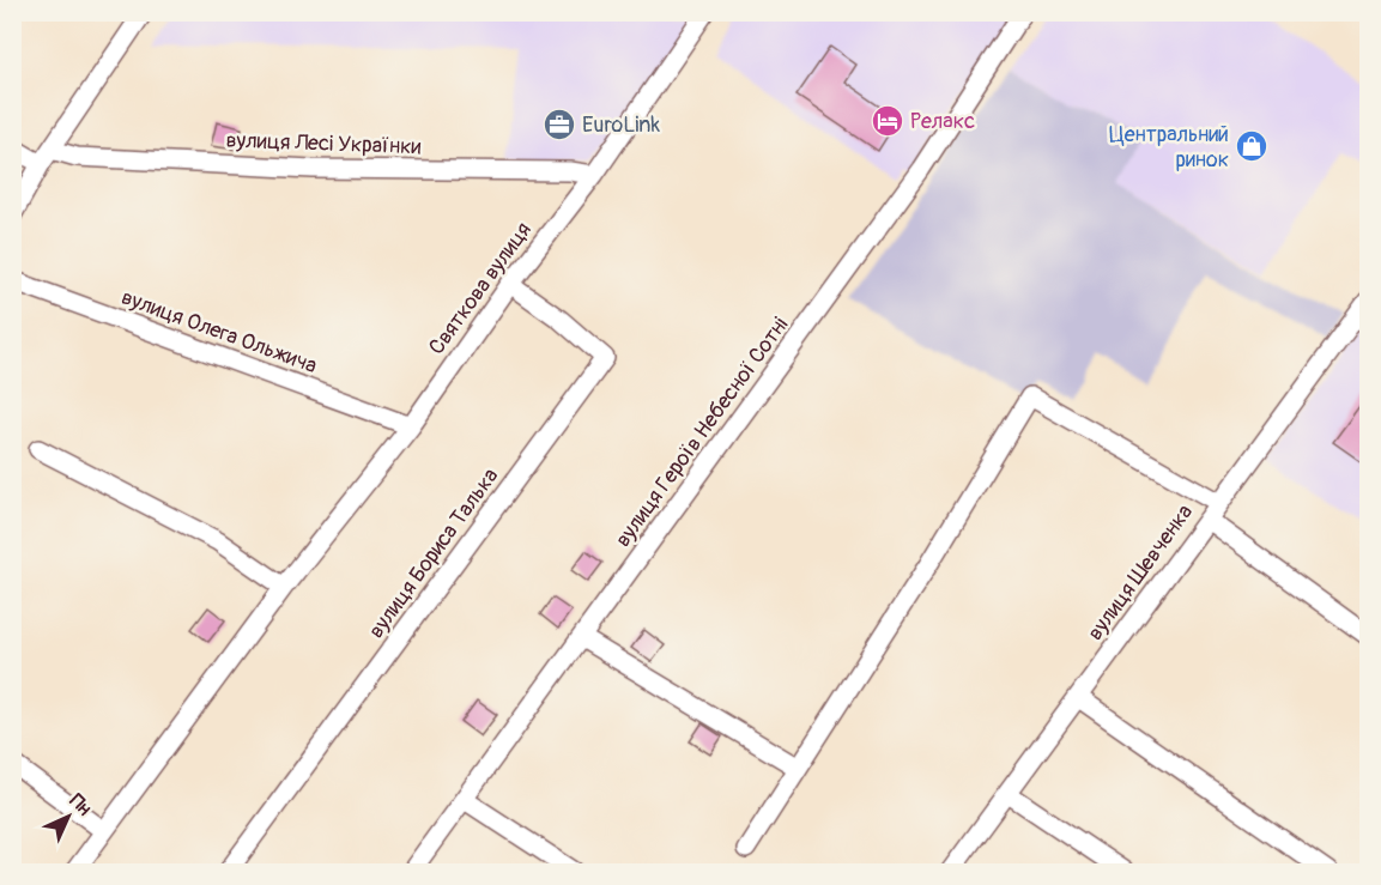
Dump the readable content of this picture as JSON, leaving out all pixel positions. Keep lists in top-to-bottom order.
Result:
{
  "streets": {
    "street": [
      "вулиця Лесі Українки",
      "Святкова вулиця",
      "вулиця Олега Ольжича",
      "вулиця Героїв Небесної Сотні",
      "вулиця Бориса Талька",
      "вулиця Шевченка"
    ]
  },
  "crossings": [
    ["вулиця Лесі Українки", "Святкова вулиця"],
    ["Святкова вулиця", "вулиця Олега Ольжича"],
    ["Святкова вулиця", "вулиця Бориса Талька"]
  ],
  "places": {
    "hotel": ["Релакс"],
    "office": ["EuroLink"],
    "shop": ["Центральний ринок"]
  },
  "north": "top right"
}
